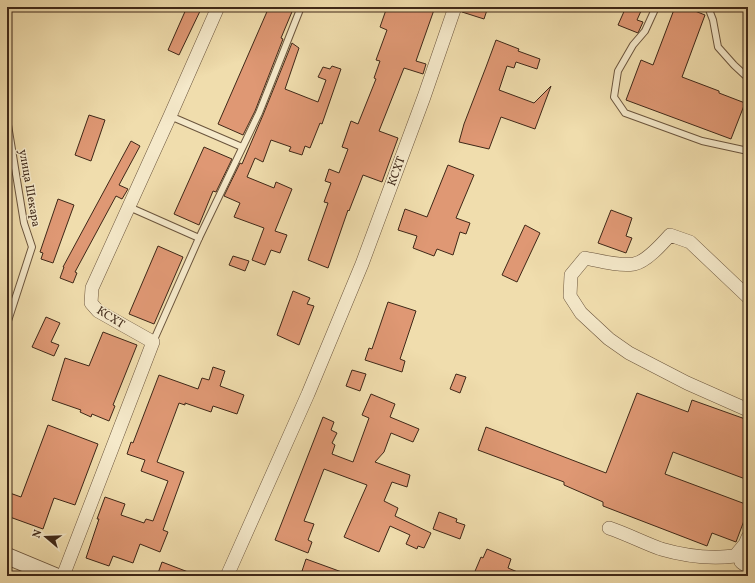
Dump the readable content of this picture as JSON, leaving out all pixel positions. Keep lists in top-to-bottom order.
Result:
{
  "streets": {
    "street": ["КСХТ"],
    "lane": ["улица Шекара"]
  },
  "north": "left"
}
